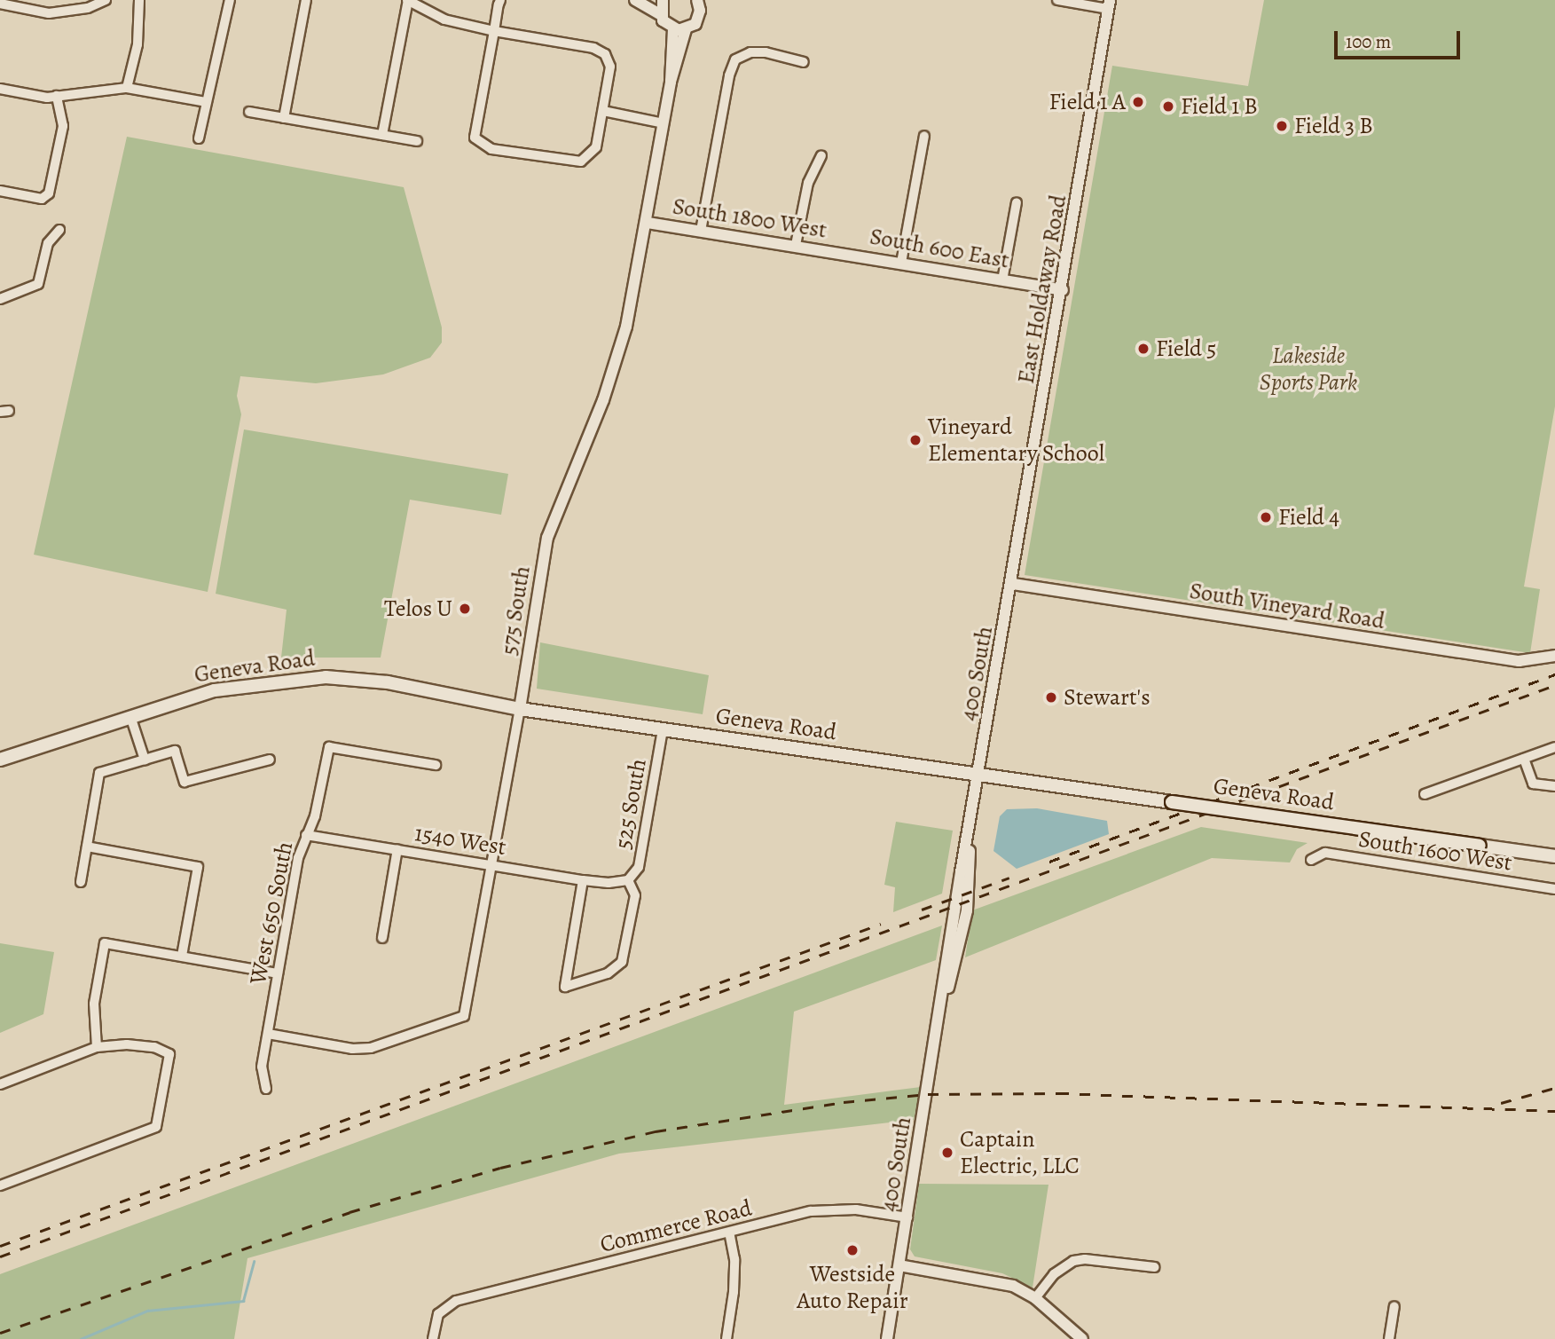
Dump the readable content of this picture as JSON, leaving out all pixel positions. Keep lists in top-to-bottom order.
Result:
{
  "streets": {
    "main road": ["Geneva Road"],
    "street": [
      "South 1800 West",
      "South 600 East",
      "East Holdaway Road",
      "South Vineyard Road",
      "575 South",
      "400 South",
      "525 South",
      "1540 West",
      "South 1600 West",
      "West 650 South",
      "Commerce Road"
    ]
  },
  "crossings": [
    ["South 1800 West", "South 600 East"],
    ["South 1800 West", "575 South"],
    ["South 600 East", "East Holdaway Road"],
    ["East Holdaway Road", "South Vineyard Road"],
    ["East Holdaway Road", "400 South"],
    ["South Vineyard Road", "400 South"],
    ["575 South", "Geneva Road"],
    ["575 South", "1540 West"],
    ["575 South", "West 650 South"],
    ["Geneva Road", "400 South"],
    ["Geneva Road", "525 South"],
    ["400 South", "Commerce Road"],
    ["525 South", "1540 West"],
    ["1540 West", "West 650 South"]
  ],
  "parks": ["Lakeside Sports Park"],
  "places": [
    "Field 1 A",
    "Field 1 B",
    "Field 3 B",
    "Field 5",
    "Vineyard Elementary School",
    "Field 4",
    "Telos U",
    "Stewart's",
    "Captain Electric, LLC",
    "Westside Auto Repair"
  ],
  "scale_bar": "100 m"
}
